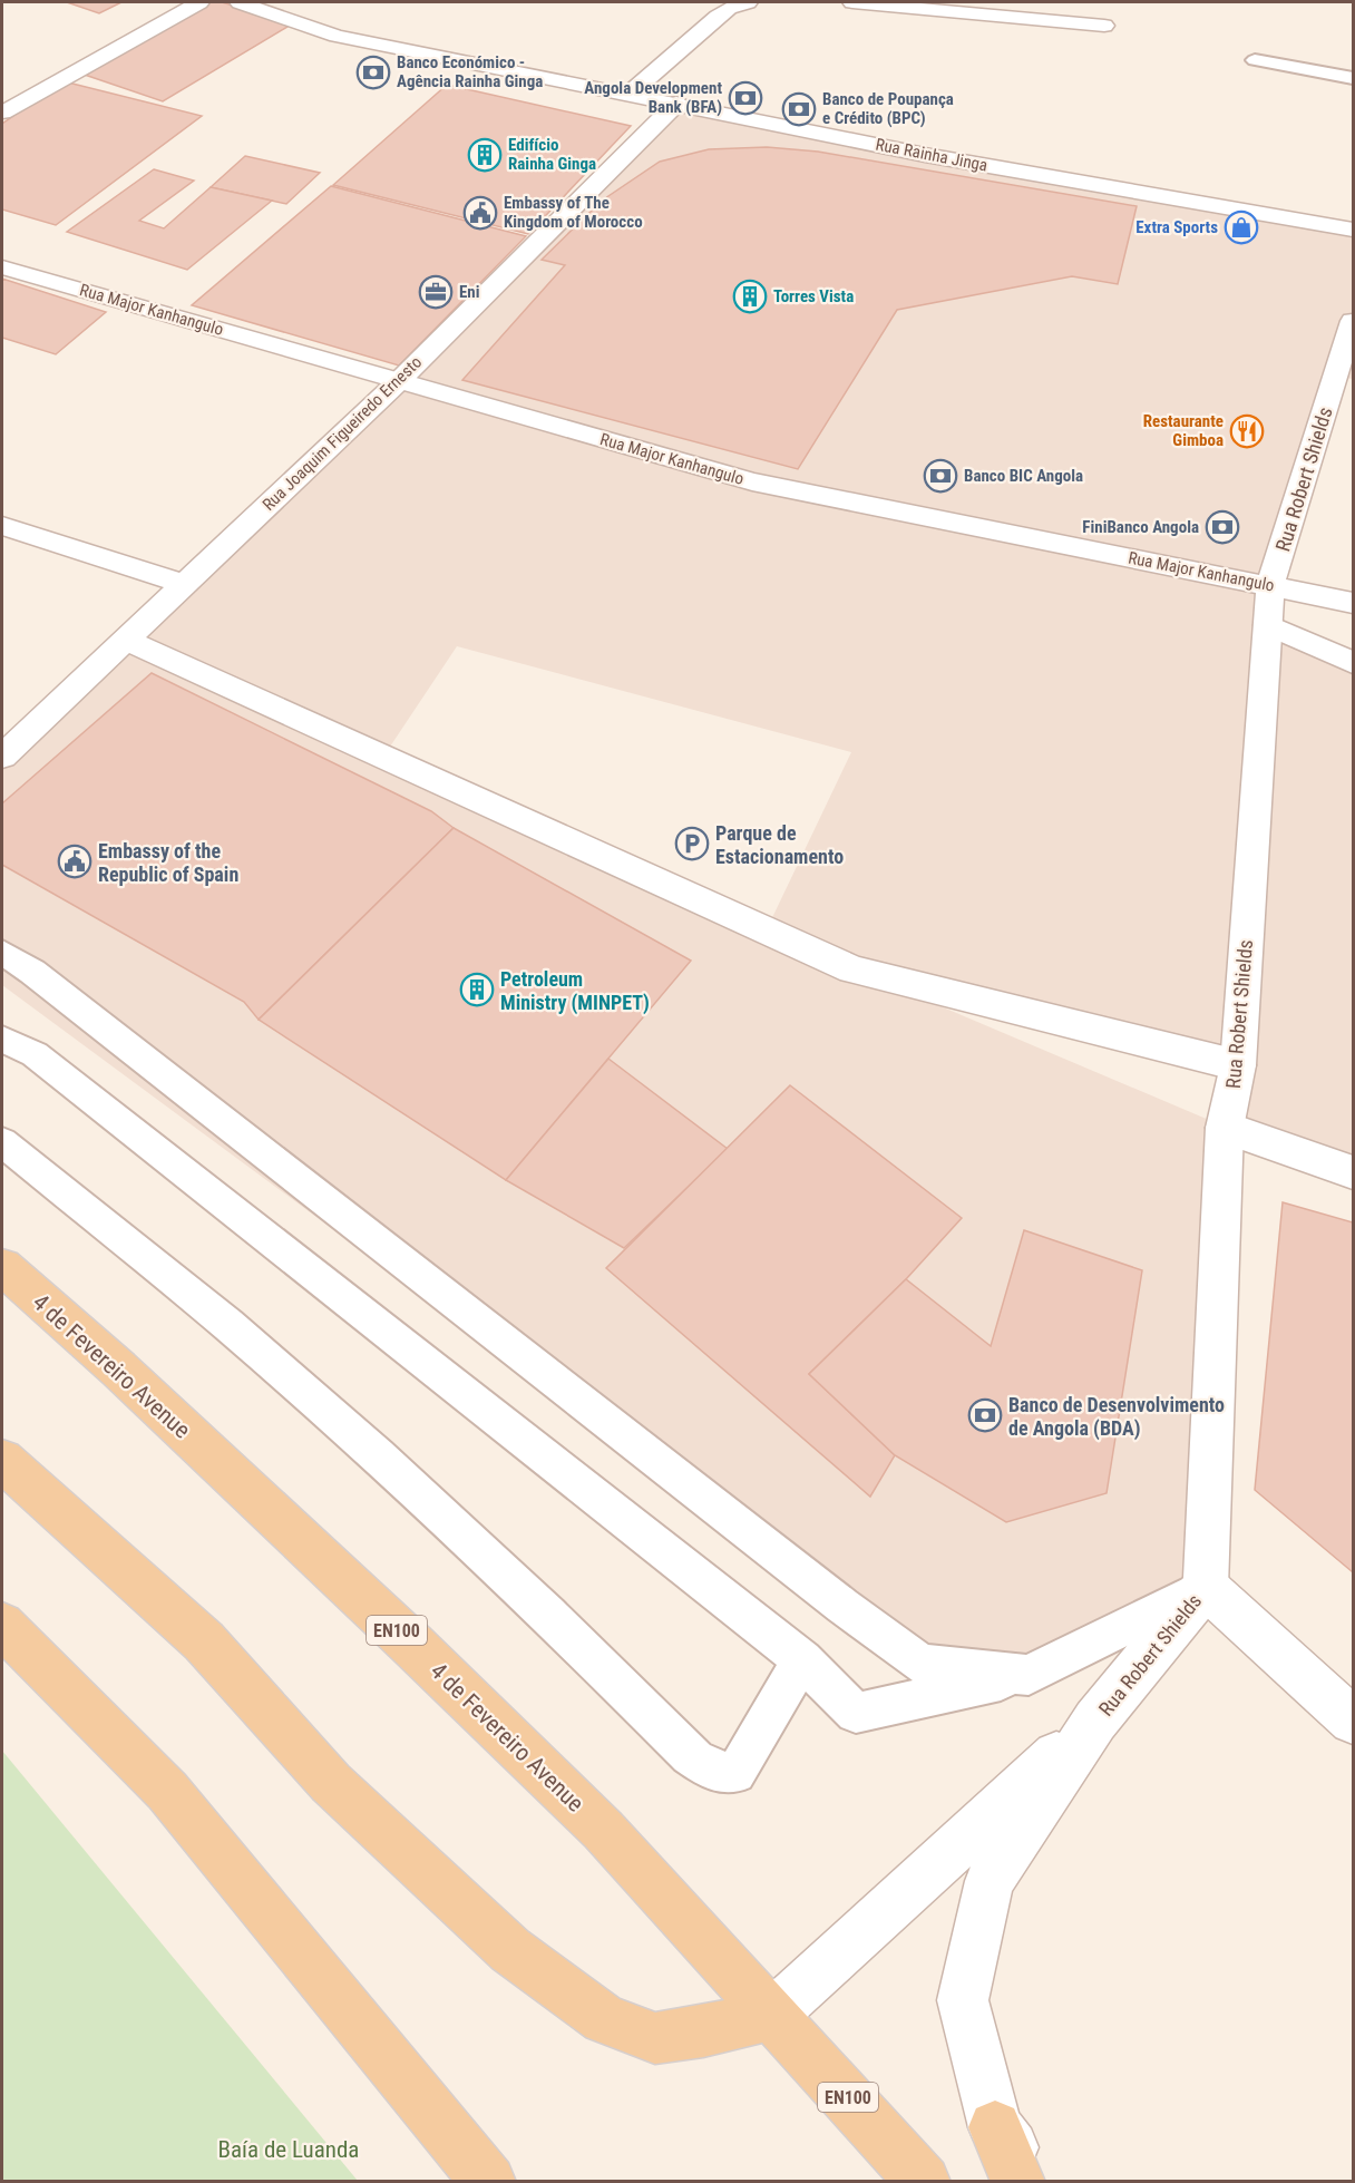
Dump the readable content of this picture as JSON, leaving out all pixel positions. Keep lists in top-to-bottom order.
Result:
{
  "streets": {
    "main road": ["4 de Fevereiro Avenue", "EN100"],
    "street": [
      "Rua Rainha Jinga",
      "Rua Major Kanhangulo",
      "Rua Joaquim Figueiredo Ernesto",
      "Rua Robert Shields"
    ]
  },
  "crossings": [
    ["Rua Rainha Jinga", "Rua Joaquim Figueiredo Ernesto"],
    ["Rua Major Kanhangulo", "Rua Joaquim Figueiredo Ernesto"],
    ["Rua Major Kanhangulo", "Rua Robert Shields"],
    ["Rua Robert Shields", "4 de Fevereiro Avenue"]
  ],
  "parks": ["Baía de Luanda"],
  "places": {
    "bank": [
      "Banco Económico - Agência Rainha Ginga",
      "Angola Development Bank (BFA)",
      "Banco de Poupança e Crédito (BPC)",
      "Banco BIC Angola",
      "FiniBanco Angola",
      "Banco de Desenvolvimento de Angola (BDA)"
    ],
    "building": ["Edifício Rainha Ginga", "Torres Vista", "Petroleum Ministry (MINPET)"],
    "public building": ["Embassy of The Kingdom of Morocco", "Embassy of the Republic of Spain"],
    "shop": ["Extra Sports"],
    "office": ["Eni"],
    "restaurant": ["Restaurante Gimboa"],
    "parking": ["Parque de Estacionamento"]
  }
}
